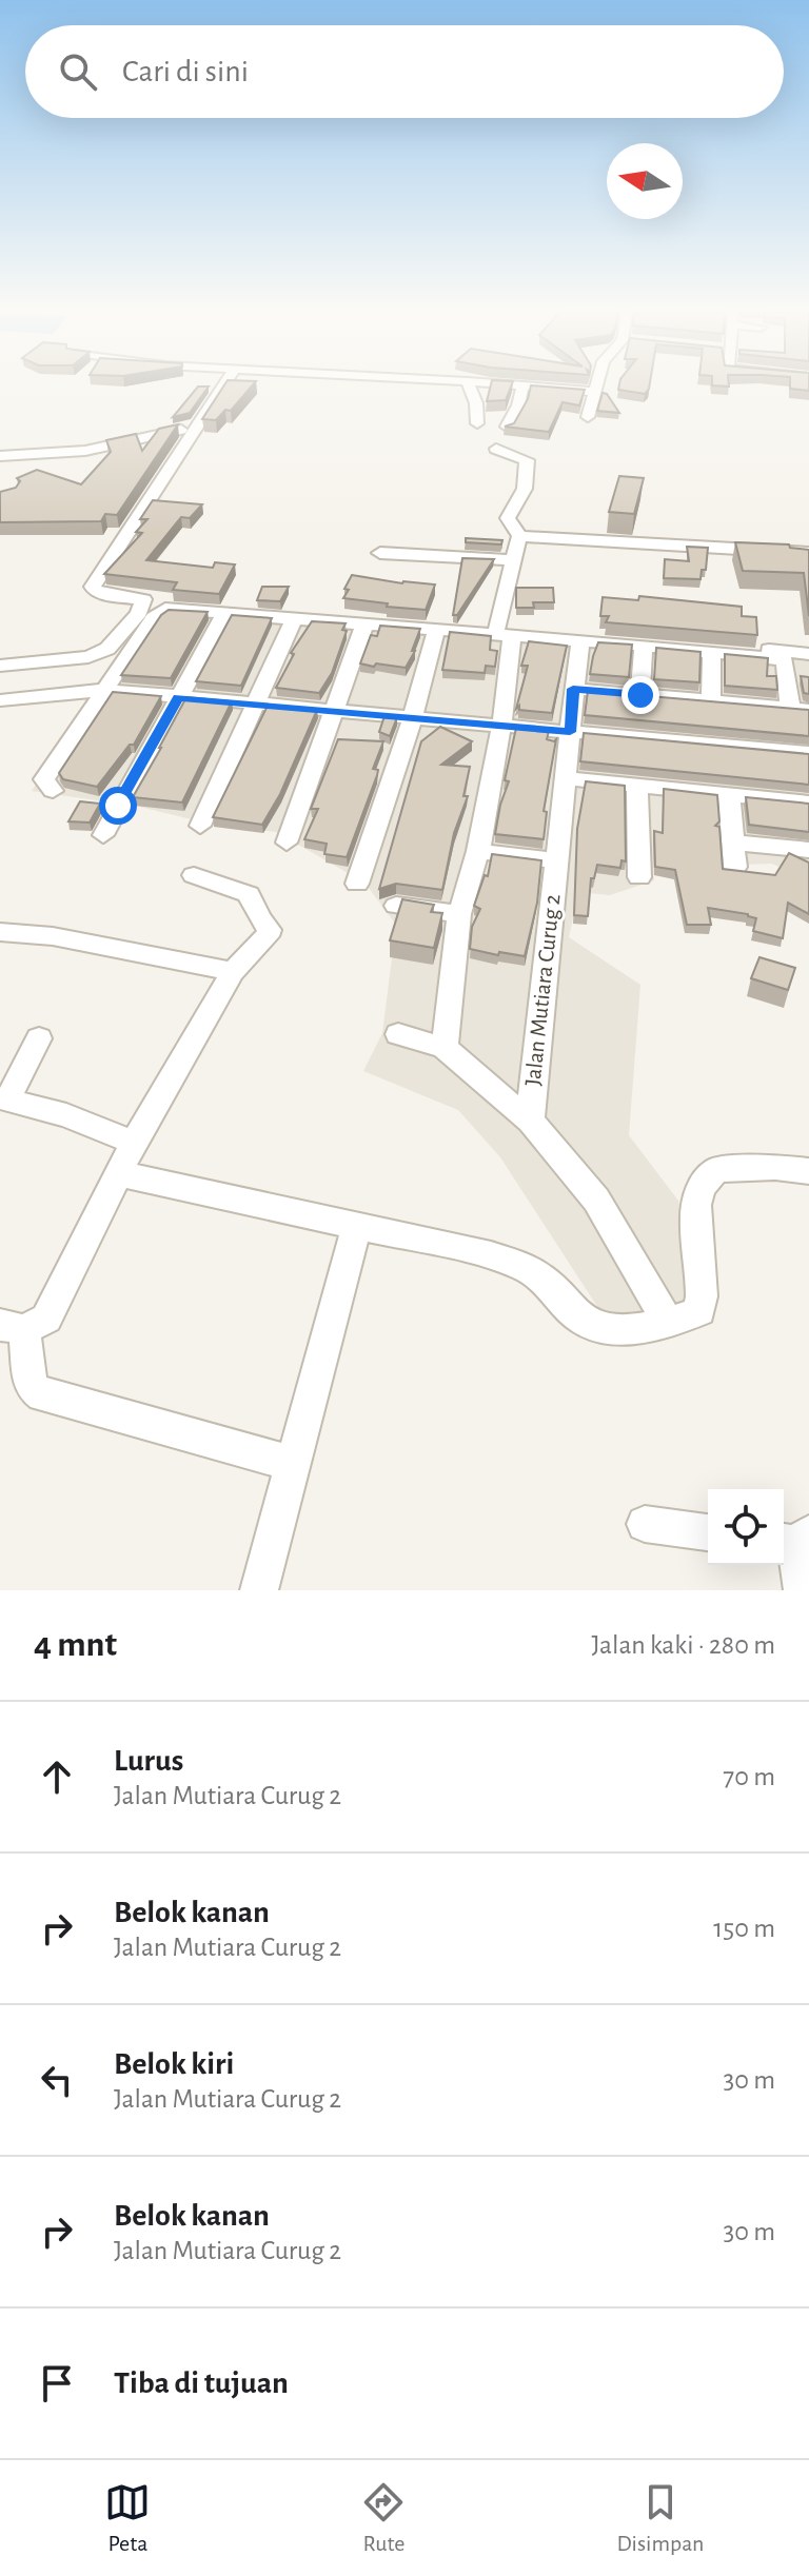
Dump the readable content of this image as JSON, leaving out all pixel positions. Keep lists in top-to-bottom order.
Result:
{
  "streets": {
    "street": ["Jalan Mutiara Curug 2"]
  },
  "north": "left",
  "page": {
    "search": "Cari di sini",
    "heading": ["4 mnt", "Jalan kaki · 280 m"],
    "list": [
      ["Lurus", "Jalan Mutiara Curug 2", "70 m"],
      ["Belok kanan", "Jalan Mutiara Curug 2", "150 m"],
      ["Belok kiri", "Jalan Mutiara Curug 2", "30 m"],
      ["Belok kanan", "Jalan Mutiara Curug 2", "30 m"],
      "Tiba di tujuan"
    ],
    "nav": ["Peta", "Rute", "Disimpan"]
  }
}
